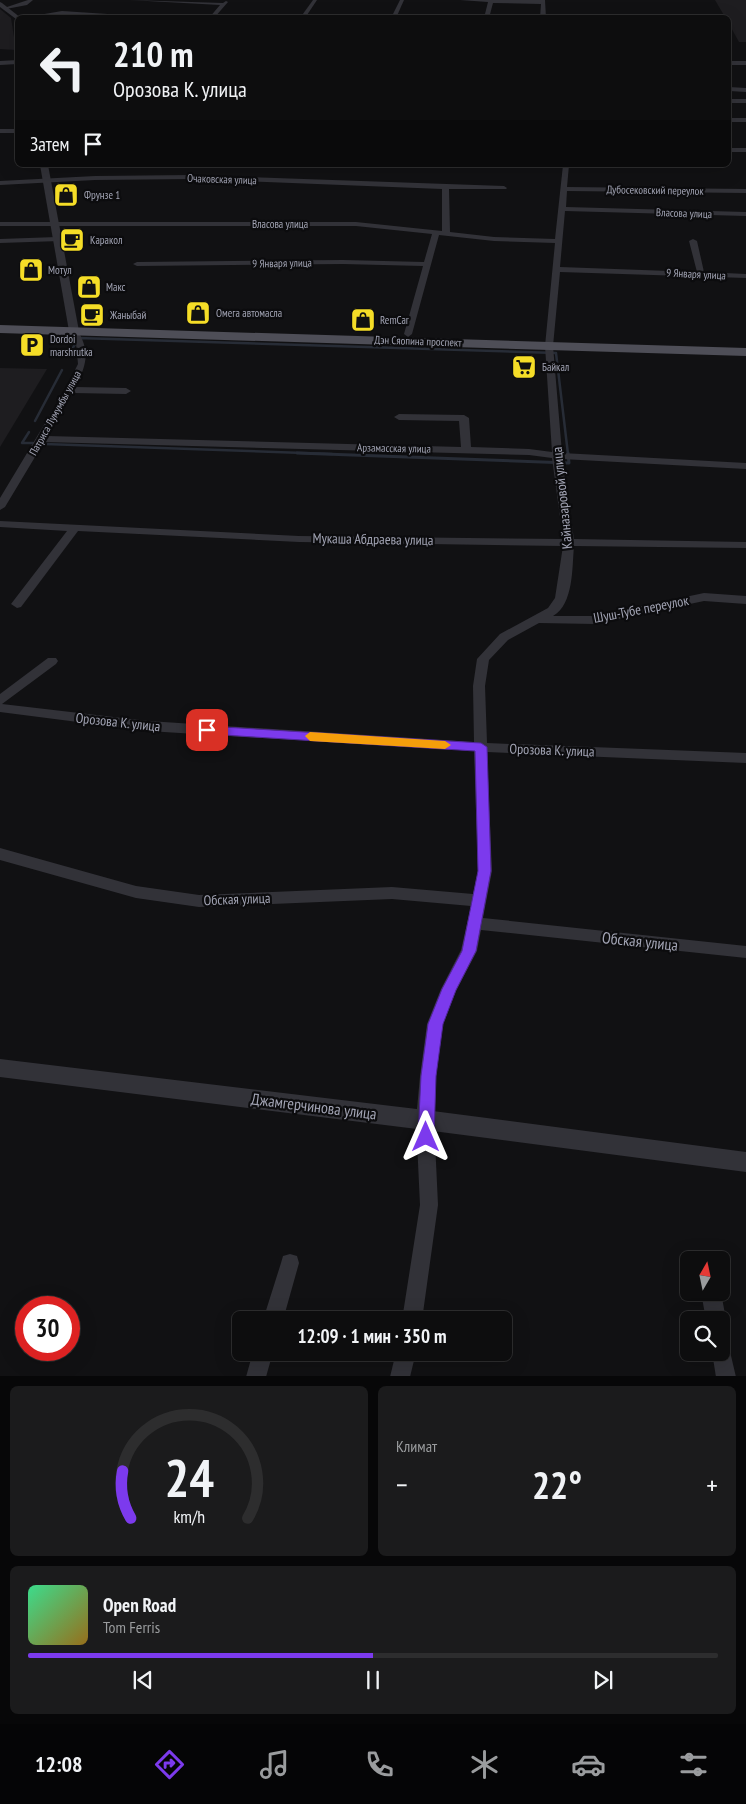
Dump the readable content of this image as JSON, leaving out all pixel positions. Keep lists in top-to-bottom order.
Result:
{
  "streets": {
    "main road": ["Дэн Сяопина проспект"],
    "street": [
      "Очаковская улица",
      "Дубосековский переулок",
      "Власова улица",
      "9 Января улица",
      "Патриса Лумумбы улица",
      "Арзамасская улица",
      "Кайназаровой улица",
      "Мукаша Абдраева улица",
      "Шуш-Тубе переулок",
      "Орозова К. улица",
      "Обская улица",
      "Джамгерчинова улица"
    ]
  },
  "crossings": [
    ["Очаковская улица", "Патриса Лумумбы улица"],
    ["Дубосековский переулок", "Кайназаровой улица"],
    ["Власова улица", "Патриса Лумумбы улица"],
    ["Власова улица", "Кайназаровой улица"],
    ["9 Января улица", "Кайназаровой улица"],
    ["Дэн Сяопина проспект", "Патриса Лумумбы улица"],
    ["Дэн Сяопина проспект", "Кайназаровой улица"],
    ["Патриса Лумумбы улица", "Арзамасская улица"],
    ["Арзамасская улица", "Кайназаровой улица"],
    ["Кайназаровой улица", "Мукаша Абдраева улица"],
    ["Кайназаровой улица", "Шуш-Тубе переулок"],
    ["Кайназаровой улица", "Орозова К. улица"],
    ["Кайназаровой улица", "Обская улица"],
    ["Кайназаровой улица", "Джамгерчинова улица"]
  ],
  "places": {
    "shop": [
      "Фрунзе 1",
      "Мотул",
      "Макс",
      "Омега автомасла",
      "RemCar"
    ],
    "cafe": ["Каракол", "Жаныбай"],
    "parking": ["Dordoi marshrutka"],
    "supermarket": ["Байкал"]
  },
  "north": "top",
  "page": {
    "turn": ["210 m", "Орозова К. улица"],
    "then": "Затем",
    "limit": "30",
    "trip": "12:09 · 1 мин · 350 m",
    "tile": "Климат",
    "heat": ["−", "22°", "+"],
    "song": ["Open Road", "Tom Ferris"],
    "tabs": "12:08",
    "gauge": ["24", "km/h"]
  }
}
